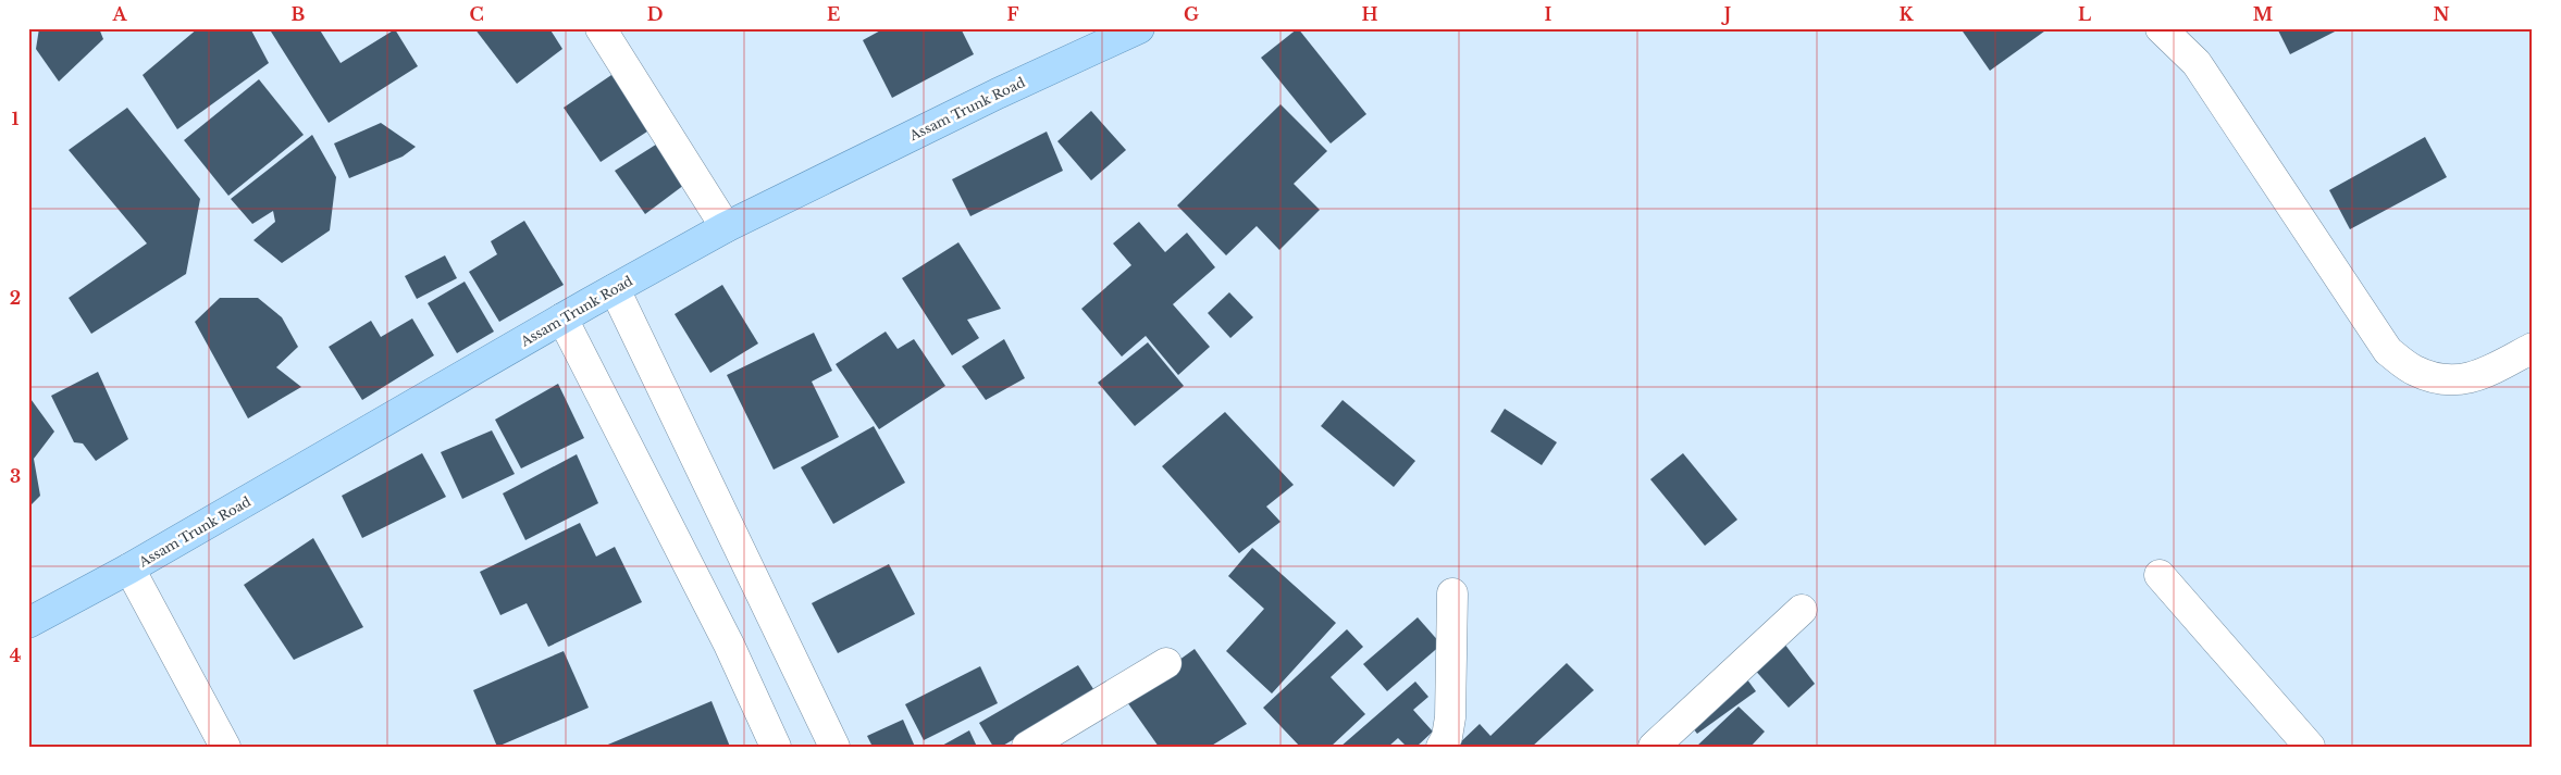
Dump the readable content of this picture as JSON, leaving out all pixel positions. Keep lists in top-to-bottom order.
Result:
{
  "streets": {
    "main road": ["Assam Trunk Road"]
  },
  "grid": {
    "columns": [
      "A",
      "B",
      "C",
      "D",
      "E",
      "F",
      "G",
      "H",
      "I",
      "J",
      "K",
      "L",
      "M",
      "N"
    ],
    "rows": [
      "1",
      "2",
      "3",
      "4"
    ]
  }
}
